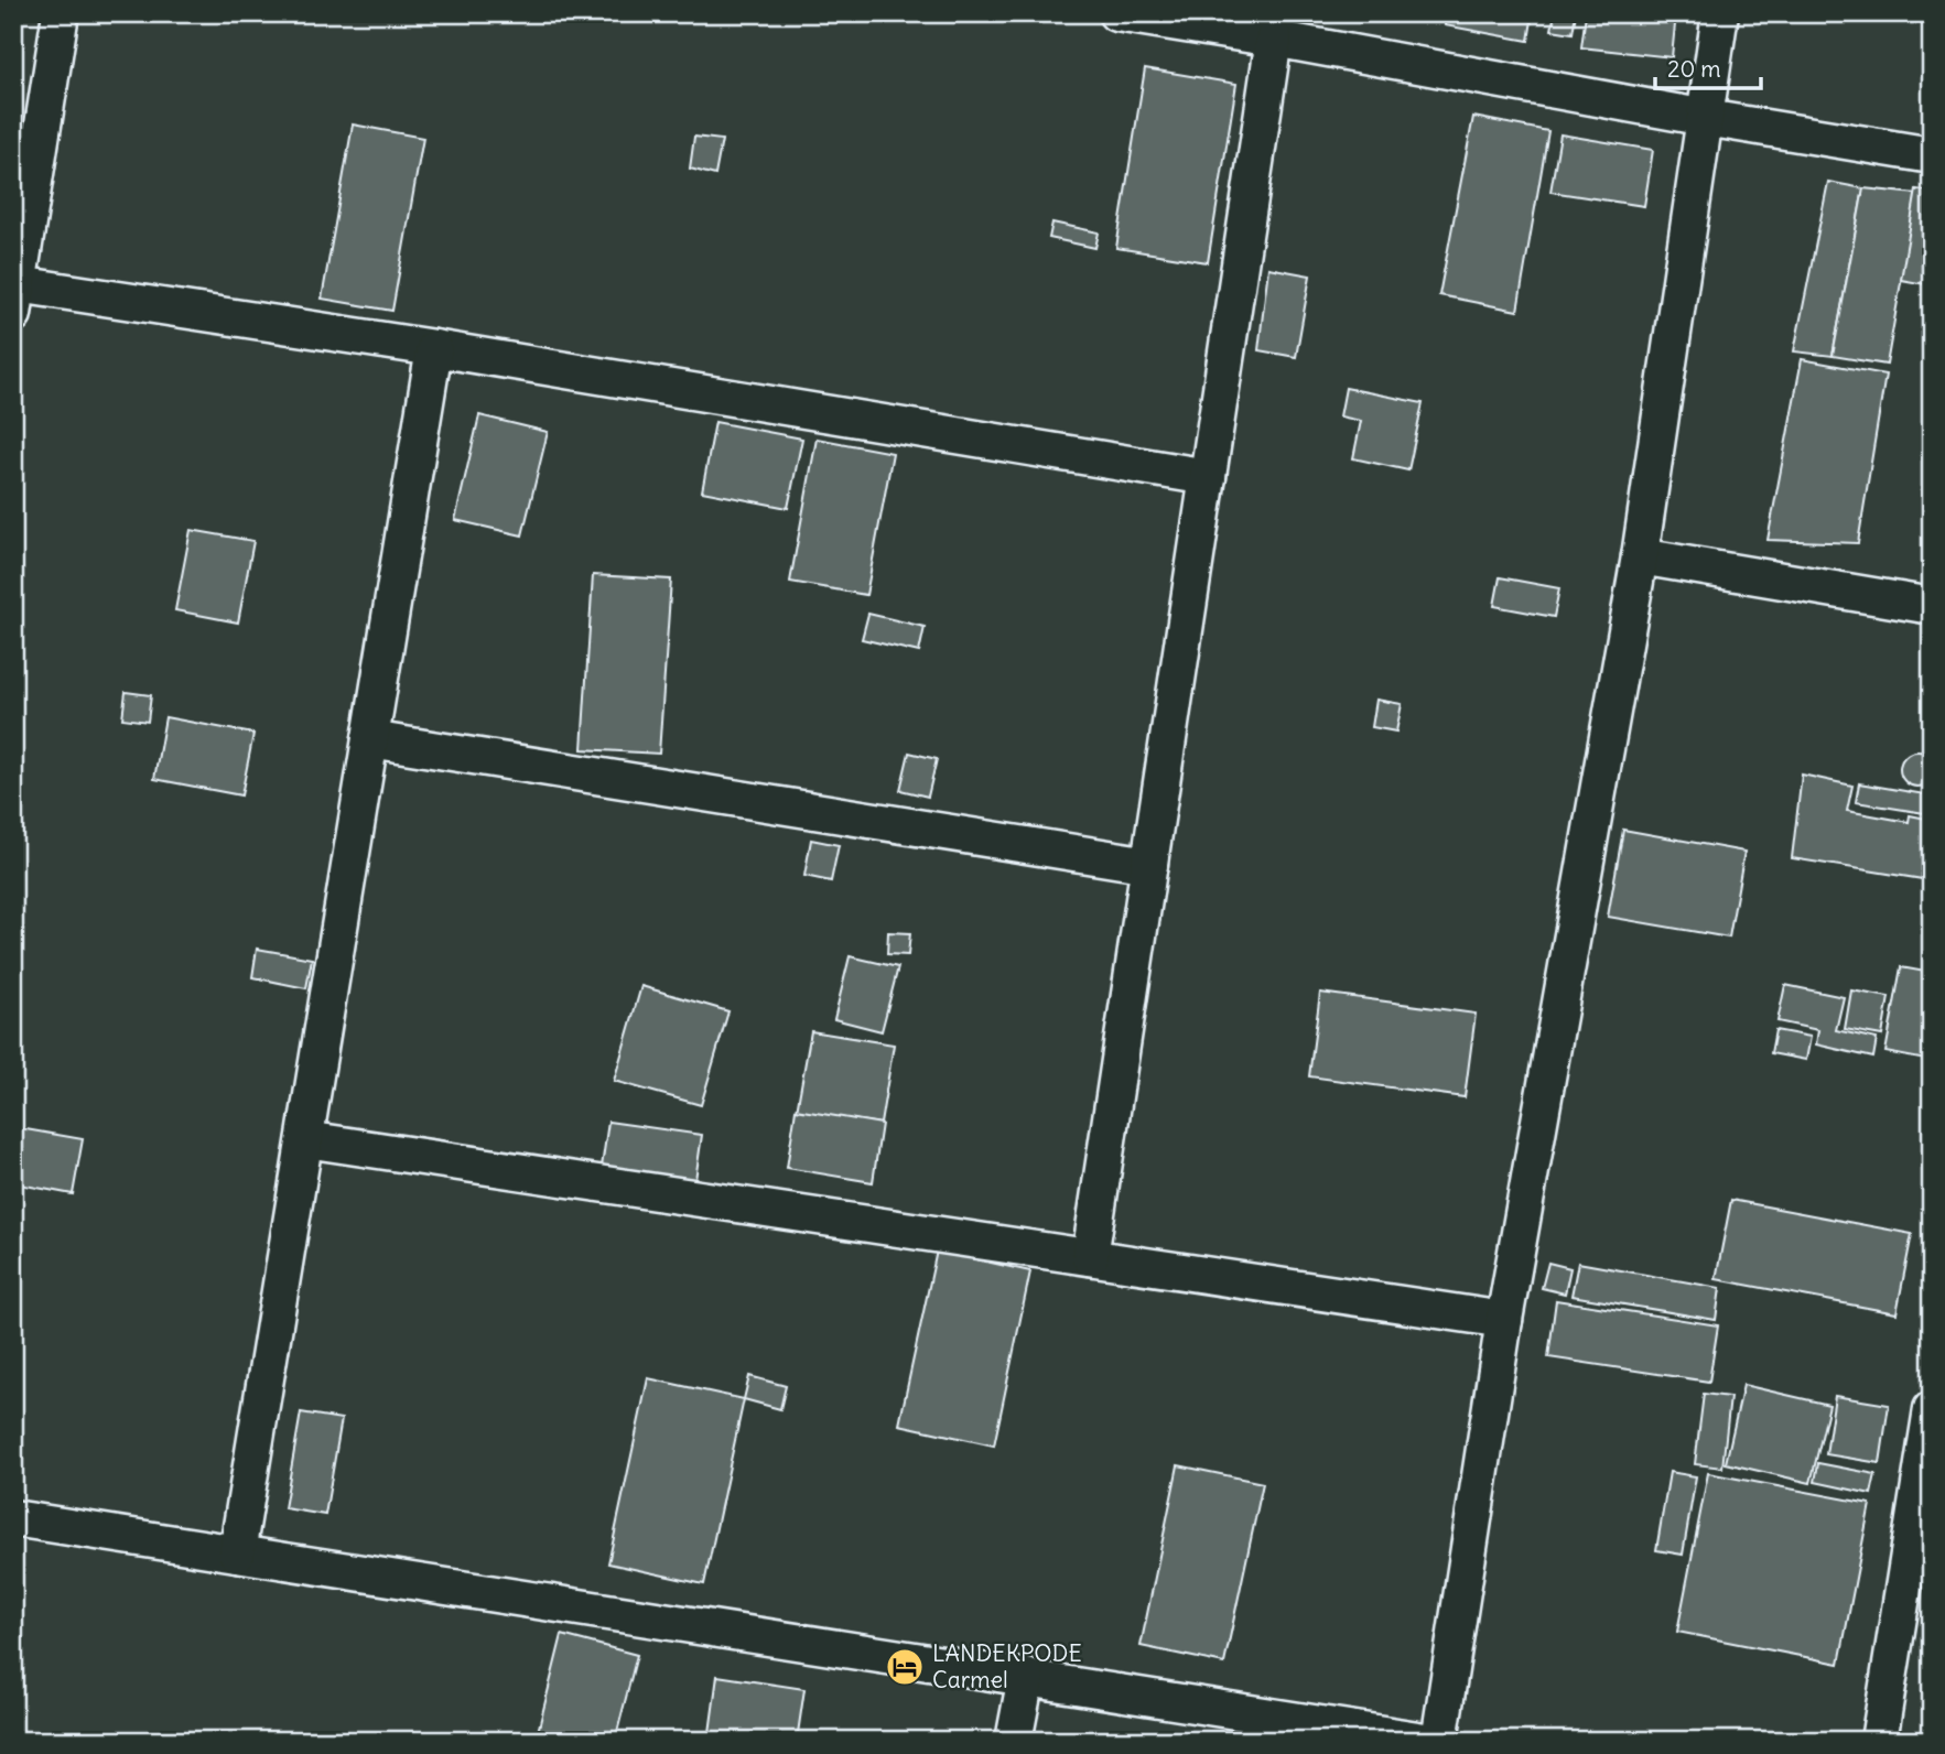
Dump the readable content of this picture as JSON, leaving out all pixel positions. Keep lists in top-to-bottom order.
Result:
{
  "places": {
    "hotel": ["LANDEKPODE Carmel"]
  },
  "scale_bar": "20 m"
}
